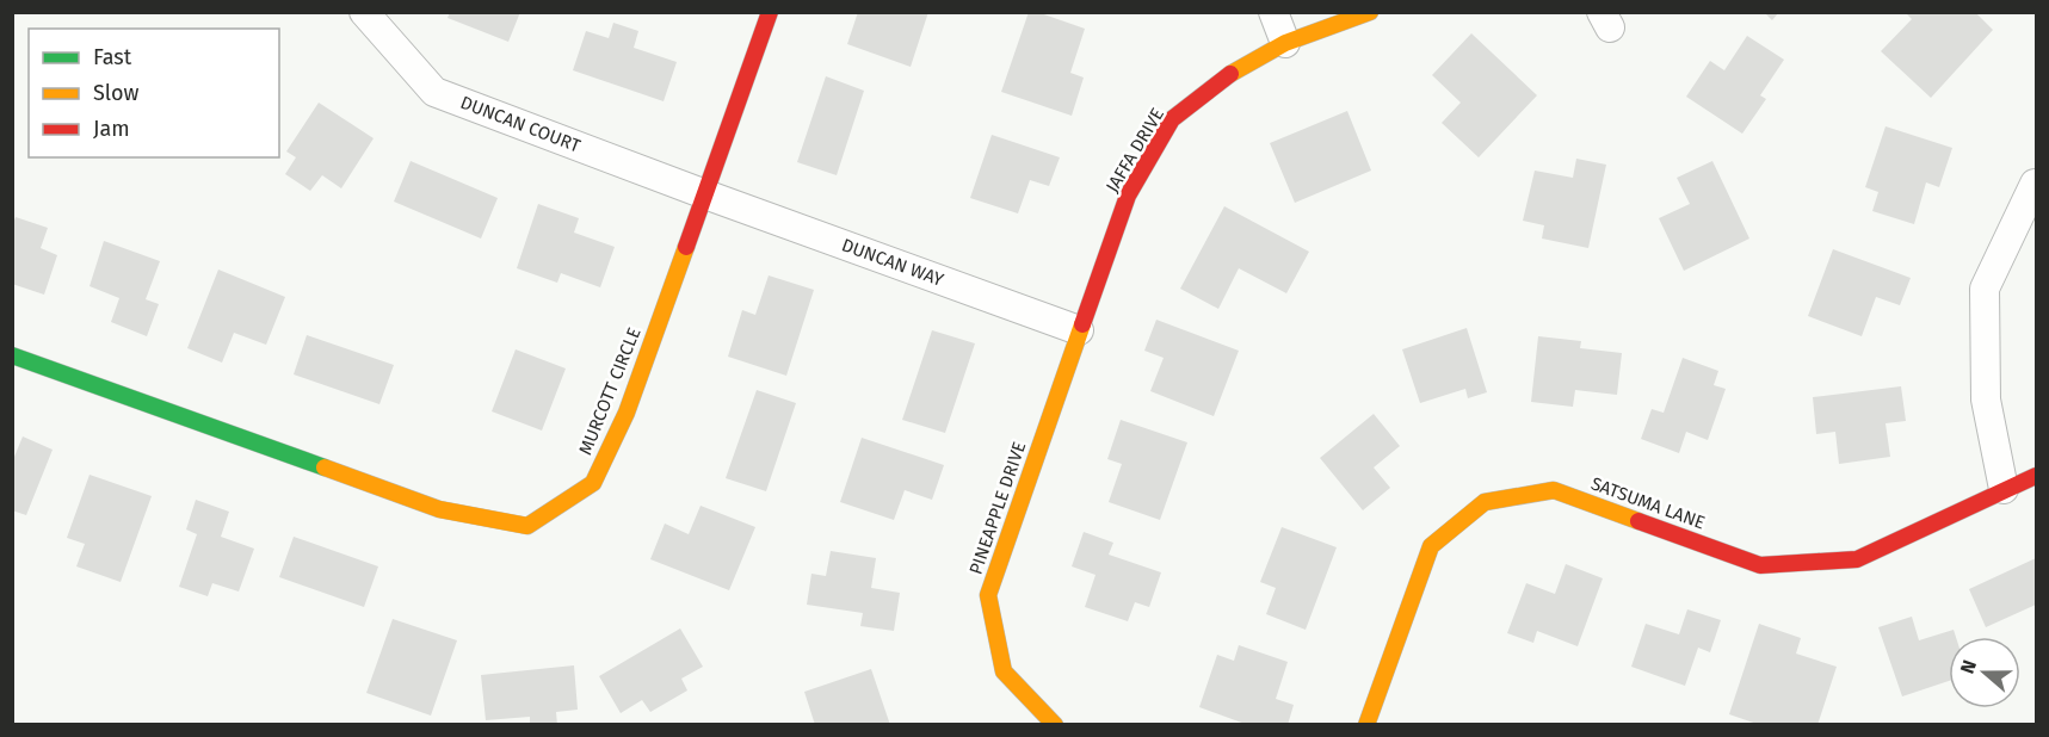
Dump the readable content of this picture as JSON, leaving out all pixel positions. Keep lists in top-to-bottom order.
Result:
{
  "streets": {
    "street": [
      "DUNCAN COURT",
      "JAFFA DRIVE",
      "DUNCAN WAY",
      "MURCOTT CIRCLE",
      "SATSUMA LANE",
      "PINEAPPLE DRIVE"
    ]
  },
  "crossings": [
    ["DUNCAN COURT", "DUNCAN WAY"],
    ["DUNCAN COURT", "MURCOTT CIRCLE"],
    ["JAFFA DRIVE", "DUNCAN WAY"],
    ["JAFFA DRIVE", "PINEAPPLE DRIVE"],
    ["DUNCAN WAY", "MURCOTT CIRCLE"],
    ["DUNCAN WAY", "PINEAPPLE DRIVE"]
  ],
  "legend": ["Fast", "Slow", "Jam"],
  "north": "left"
}
